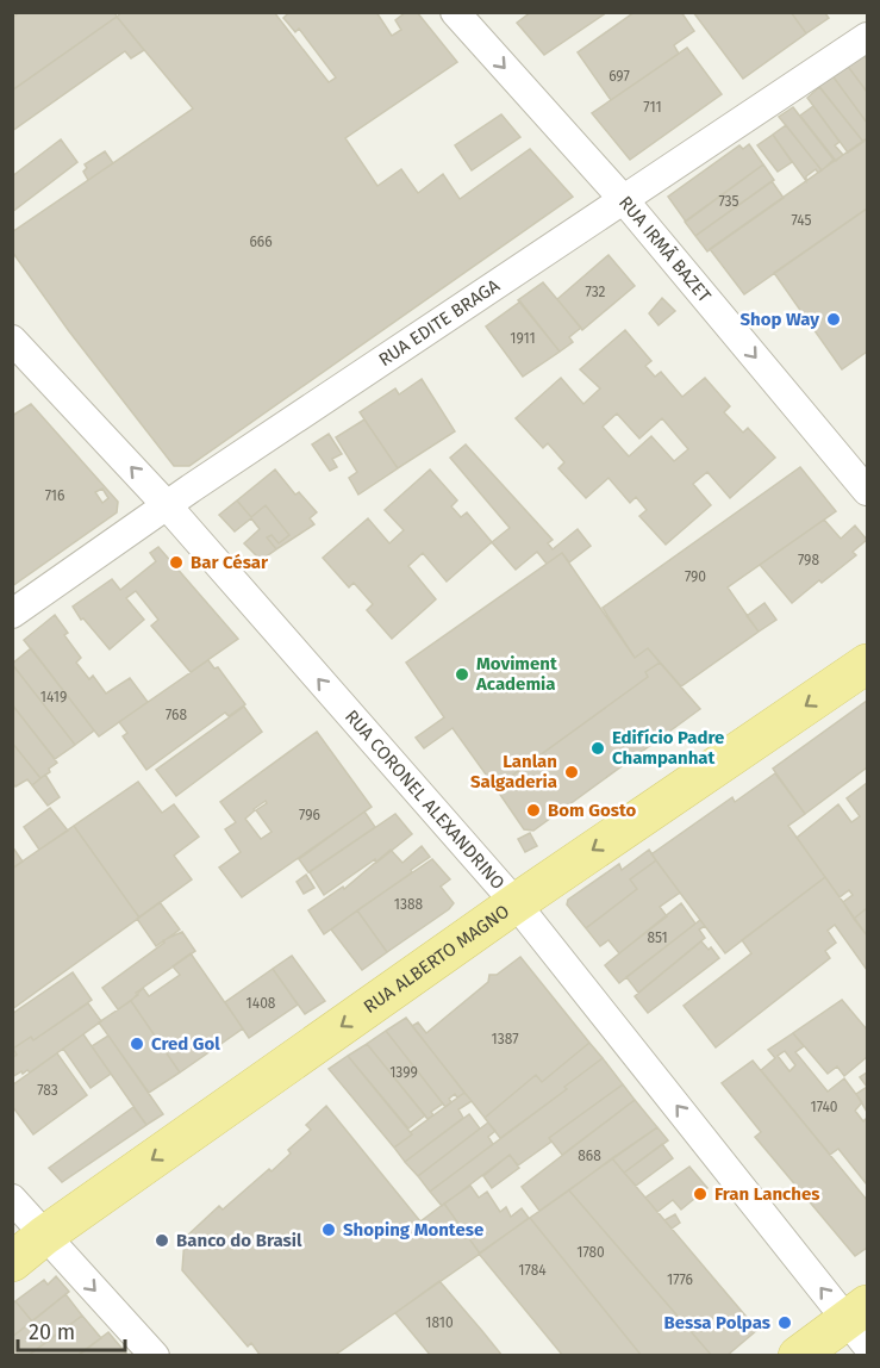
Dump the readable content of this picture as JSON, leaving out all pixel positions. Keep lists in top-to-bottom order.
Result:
{
  "streets": {
    "main road": ["RUA ALBERTO MAGNO"],
    "street": ["RUA IRMÃ BAZET", "RUA EDITE BRAGA", "RUA CORONEL ALEXANDRINO"]
  },
  "crossings": [
    ["RUA IRMÃ BAZET", "RUA EDITE BRAGA"],
    ["RUA EDITE BRAGA", "RUA CORONEL ALEXANDRINO"],
    ["RUA CORONEL ALEXANDRINO", "RUA ALBERTO MAGNO"]
  ],
  "one_way": ["RUA IRMÃ BAZET", "RUA CORONEL ALEXANDRINO", "RUA ALBERTO MAGNO"],
  "places": [
    "Shop Way",
    "Bar César",
    "Moviment Academia",
    "Edifício Padre Champanhat",
    "Lanlan Salgaderia",
    "Bom Gosto",
    "Cred Gol",
    "Fran Lanches",
    "Shoping Montese",
    "Banco do Brasil",
    "Bessa Polpas"
  ],
  "house_numbers": [
    "697",
    "711",
    "735",
    "745",
    "666",
    "732",
    "1911",
    "716",
    "798",
    "790",
    "1419",
    "768",
    "796",
    "1388",
    "851",
    "1408",
    "1387",
    "1399",
    "783",
    "1740",
    "868",
    "1780",
    "1784",
    "1776",
    "1810"
  ],
  "scale_bar": "20 m"
}
